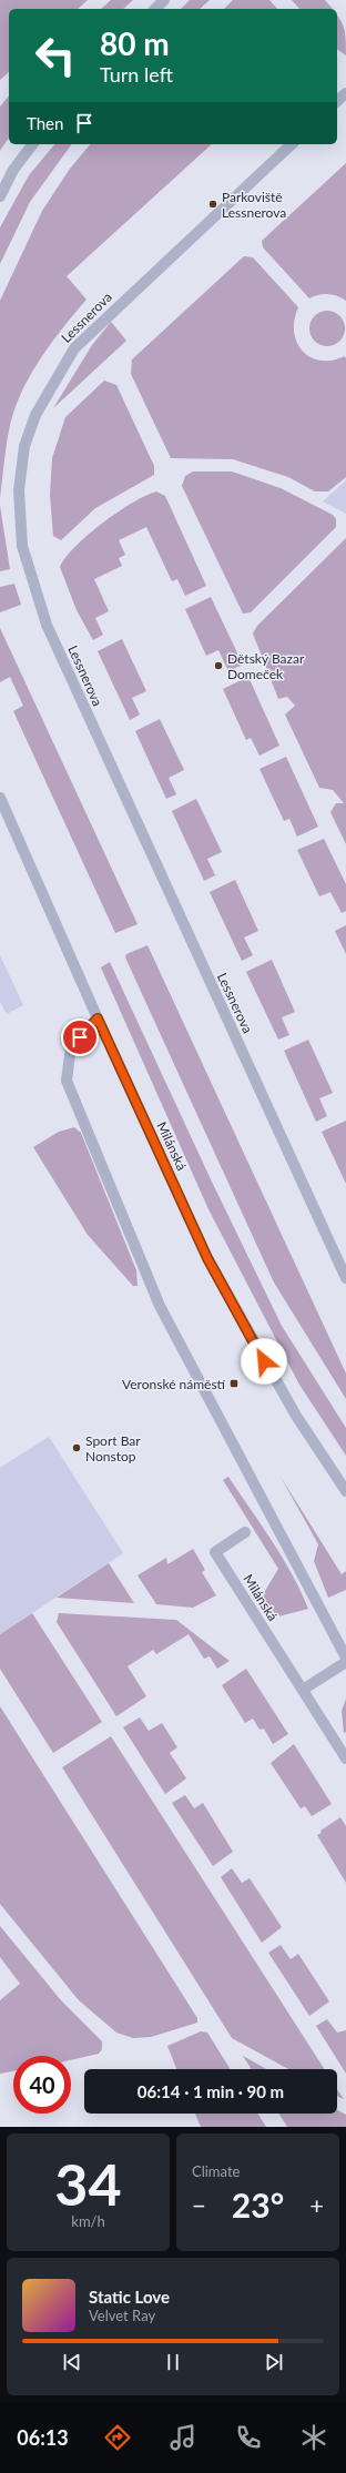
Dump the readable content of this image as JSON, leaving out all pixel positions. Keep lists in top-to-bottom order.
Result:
{
  "streets": {
    "street": ["Lessnerova", "Milánská"]
  },
  "places": {
    "other": ["Parkoviště Lessnerova", "Dětský Bazar Domeček", "Sport Bar Nonstop"],
    "transit": ["Veronské náměstí"]
  },
  "page": {
    "turn": ["80 m", "Turn left"],
    "then": "Then",
    "limit": "40",
    "trip": "06:14 · 1 min · 90 m",
    "tile": [
      ["34", "km/h"],
      "Climate"
    ],
    "heat": ["−", "23°", "+"],
    "song": ["Static Love", "Velvet Ray"],
    "tabs": "06:13"
  }
}
